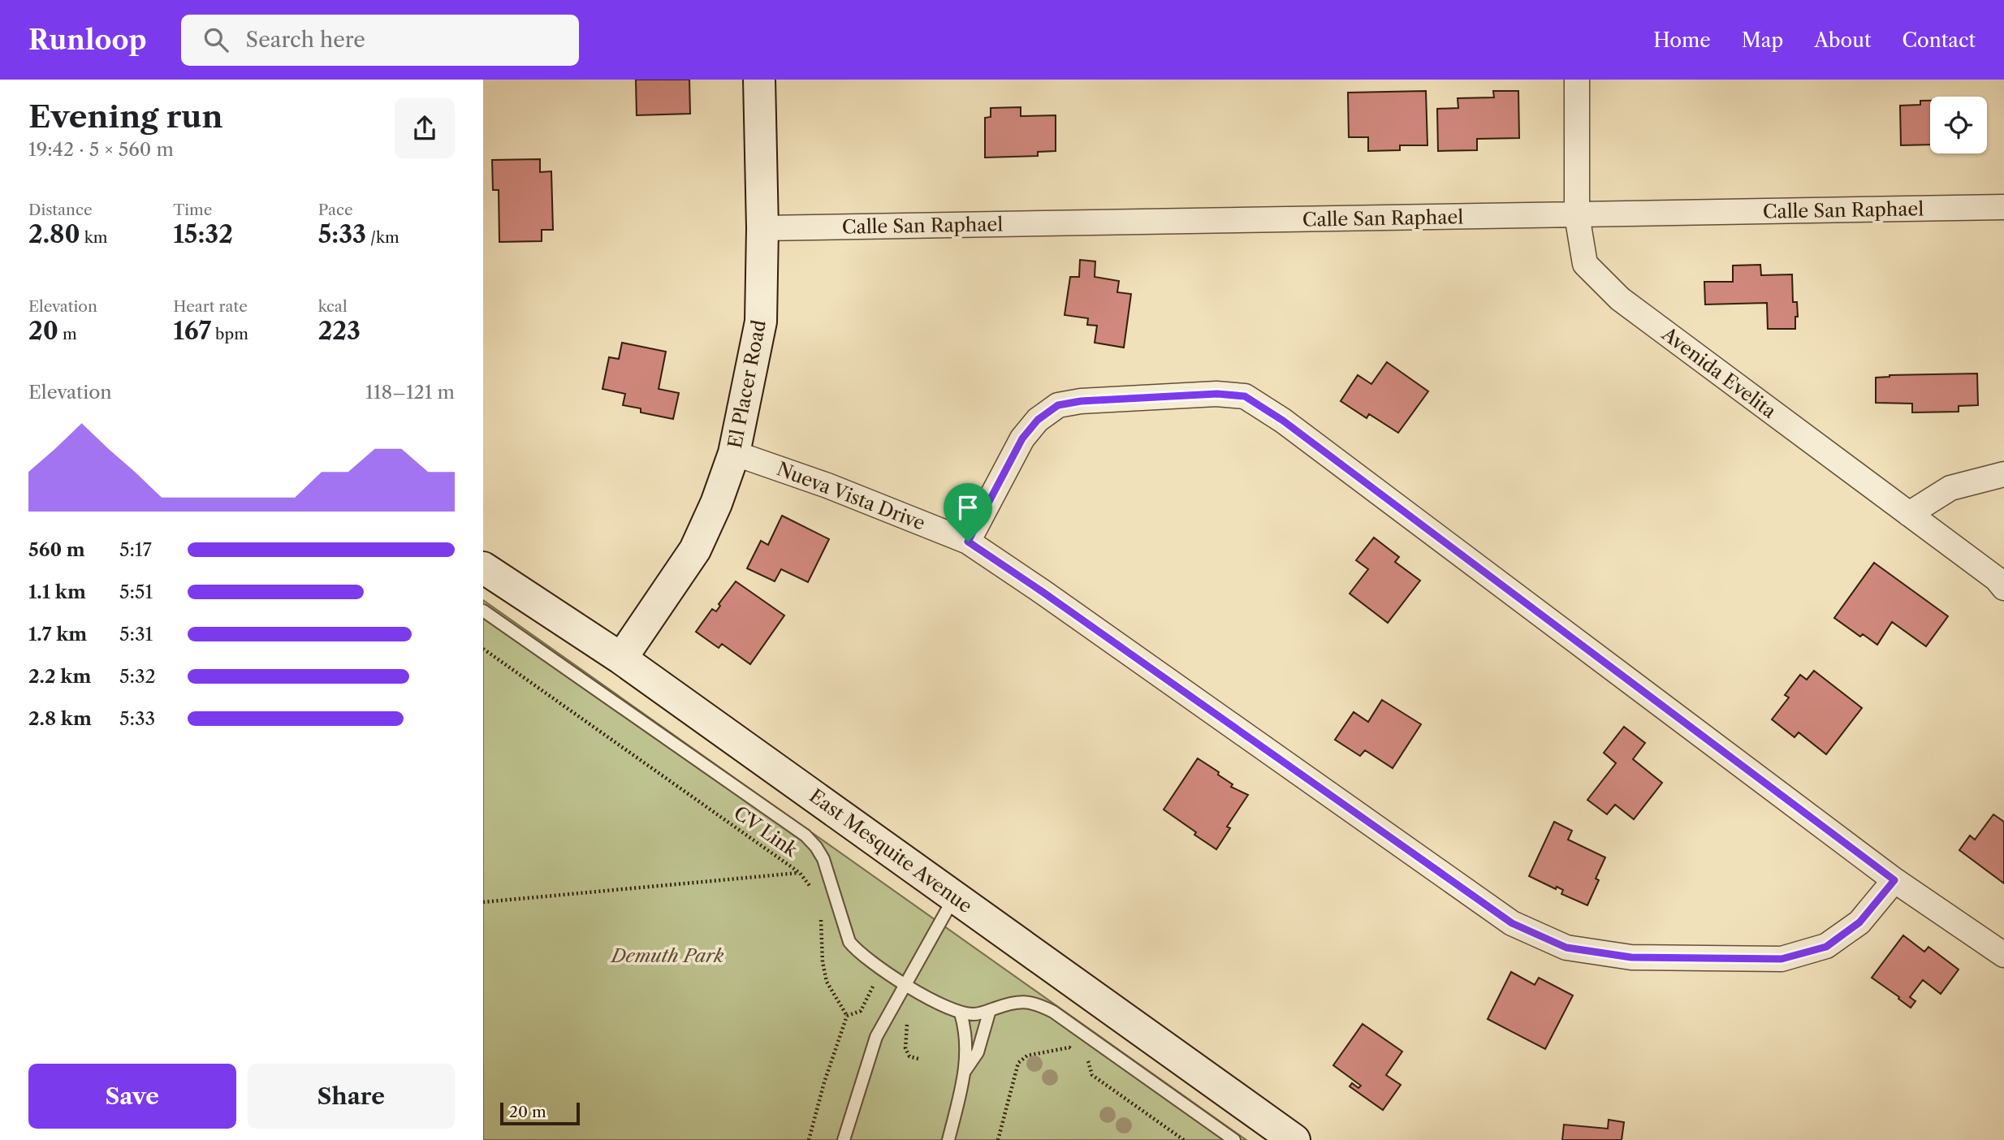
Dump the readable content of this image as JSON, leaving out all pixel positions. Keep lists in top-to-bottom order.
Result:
{
  "streets": {
    "street": [
      "Calle San Raphael",
      "Avenida Evelita",
      "El Placer Road",
      "Nueva Vista Drive",
      "East Mesquite Avenue"
    ],
    "path": ["CV Link"]
  },
  "crossings": [
    ["Calle San Raphael", "Avenida Evelita"],
    ["Calle San Raphael", "El Placer Road"],
    ["El Placer Road", "Nueva Vista Drive"],
    ["El Placer Road", "East Mesquite Avenue"]
  ],
  "parks": ["Demuth Park"],
  "scale_bar": "20 m",
  "page": {
    "header": "Runloop",
    "search": "Search here",
    "nav": [
      "Home",
      "Map",
      "About",
      "Contact"
    ],
    "heading": ["Evening run", "19:42 · 5 × 560 m"],
    "stats": [
      ["Distance", "2.80 km"],
      ["Time", "15:32"],
      ["Pace", "5:33 /km"],
      ["Elevation", "20 m"],
      ["Heart rate", "167 bpm"],
      ["kcal", "223"]
    ],
    "chart": ["Elevation", "118–121 m"],
    "list": [
      {
        "name": "560 m",
        "note": "5:17"
      },
      {
        "name": "1.1 km",
        "note": "5:51"
      },
      {
        "name": "1.7 km",
        "note": "5:31"
      },
      {
        "name": "2.2 km",
        "note": "5:32"
      },
      {
        "name": "2.8 km",
        "note": "5:33"
      }
    ],
    "buttons": ["Save", "Share"],
    "scale": "20 m"
  }
}
